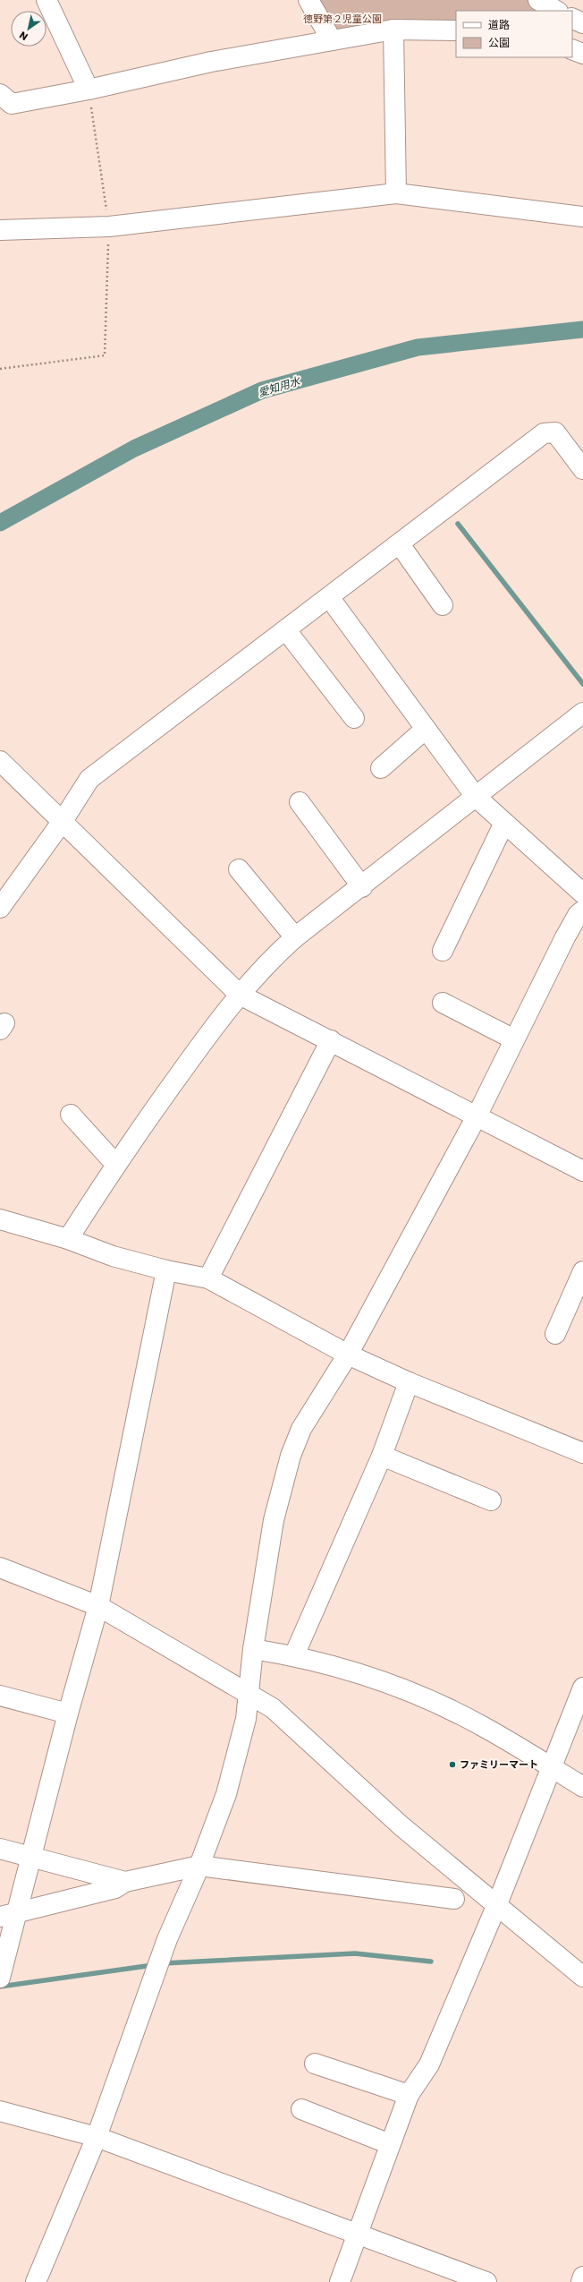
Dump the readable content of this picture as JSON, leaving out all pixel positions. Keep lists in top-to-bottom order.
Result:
{
  "water": ["愛知用水"],
  "parks": ["徳野第２児童公園"],
  "places": ["ファミリーマート"],
  "legend": ["道路", "公園"],
  "north": "bottom left"
}
